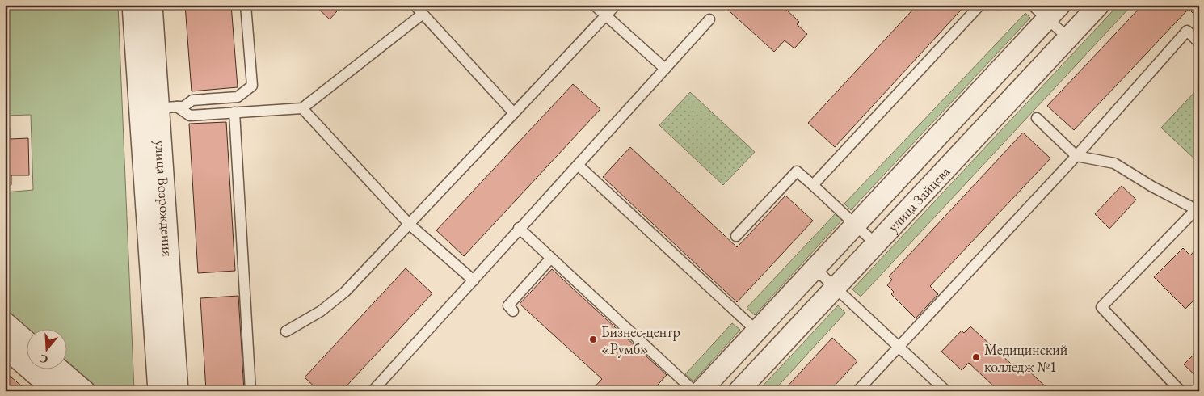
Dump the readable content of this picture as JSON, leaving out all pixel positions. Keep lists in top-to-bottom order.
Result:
{
  "streets": {
    "street": ["улица Возрождения", "улица Зайцева"]
  },
  "places": ["Бизнес-центр «Румб»", "Медицинский колледж №1"],
  "north": "bottom"
}
